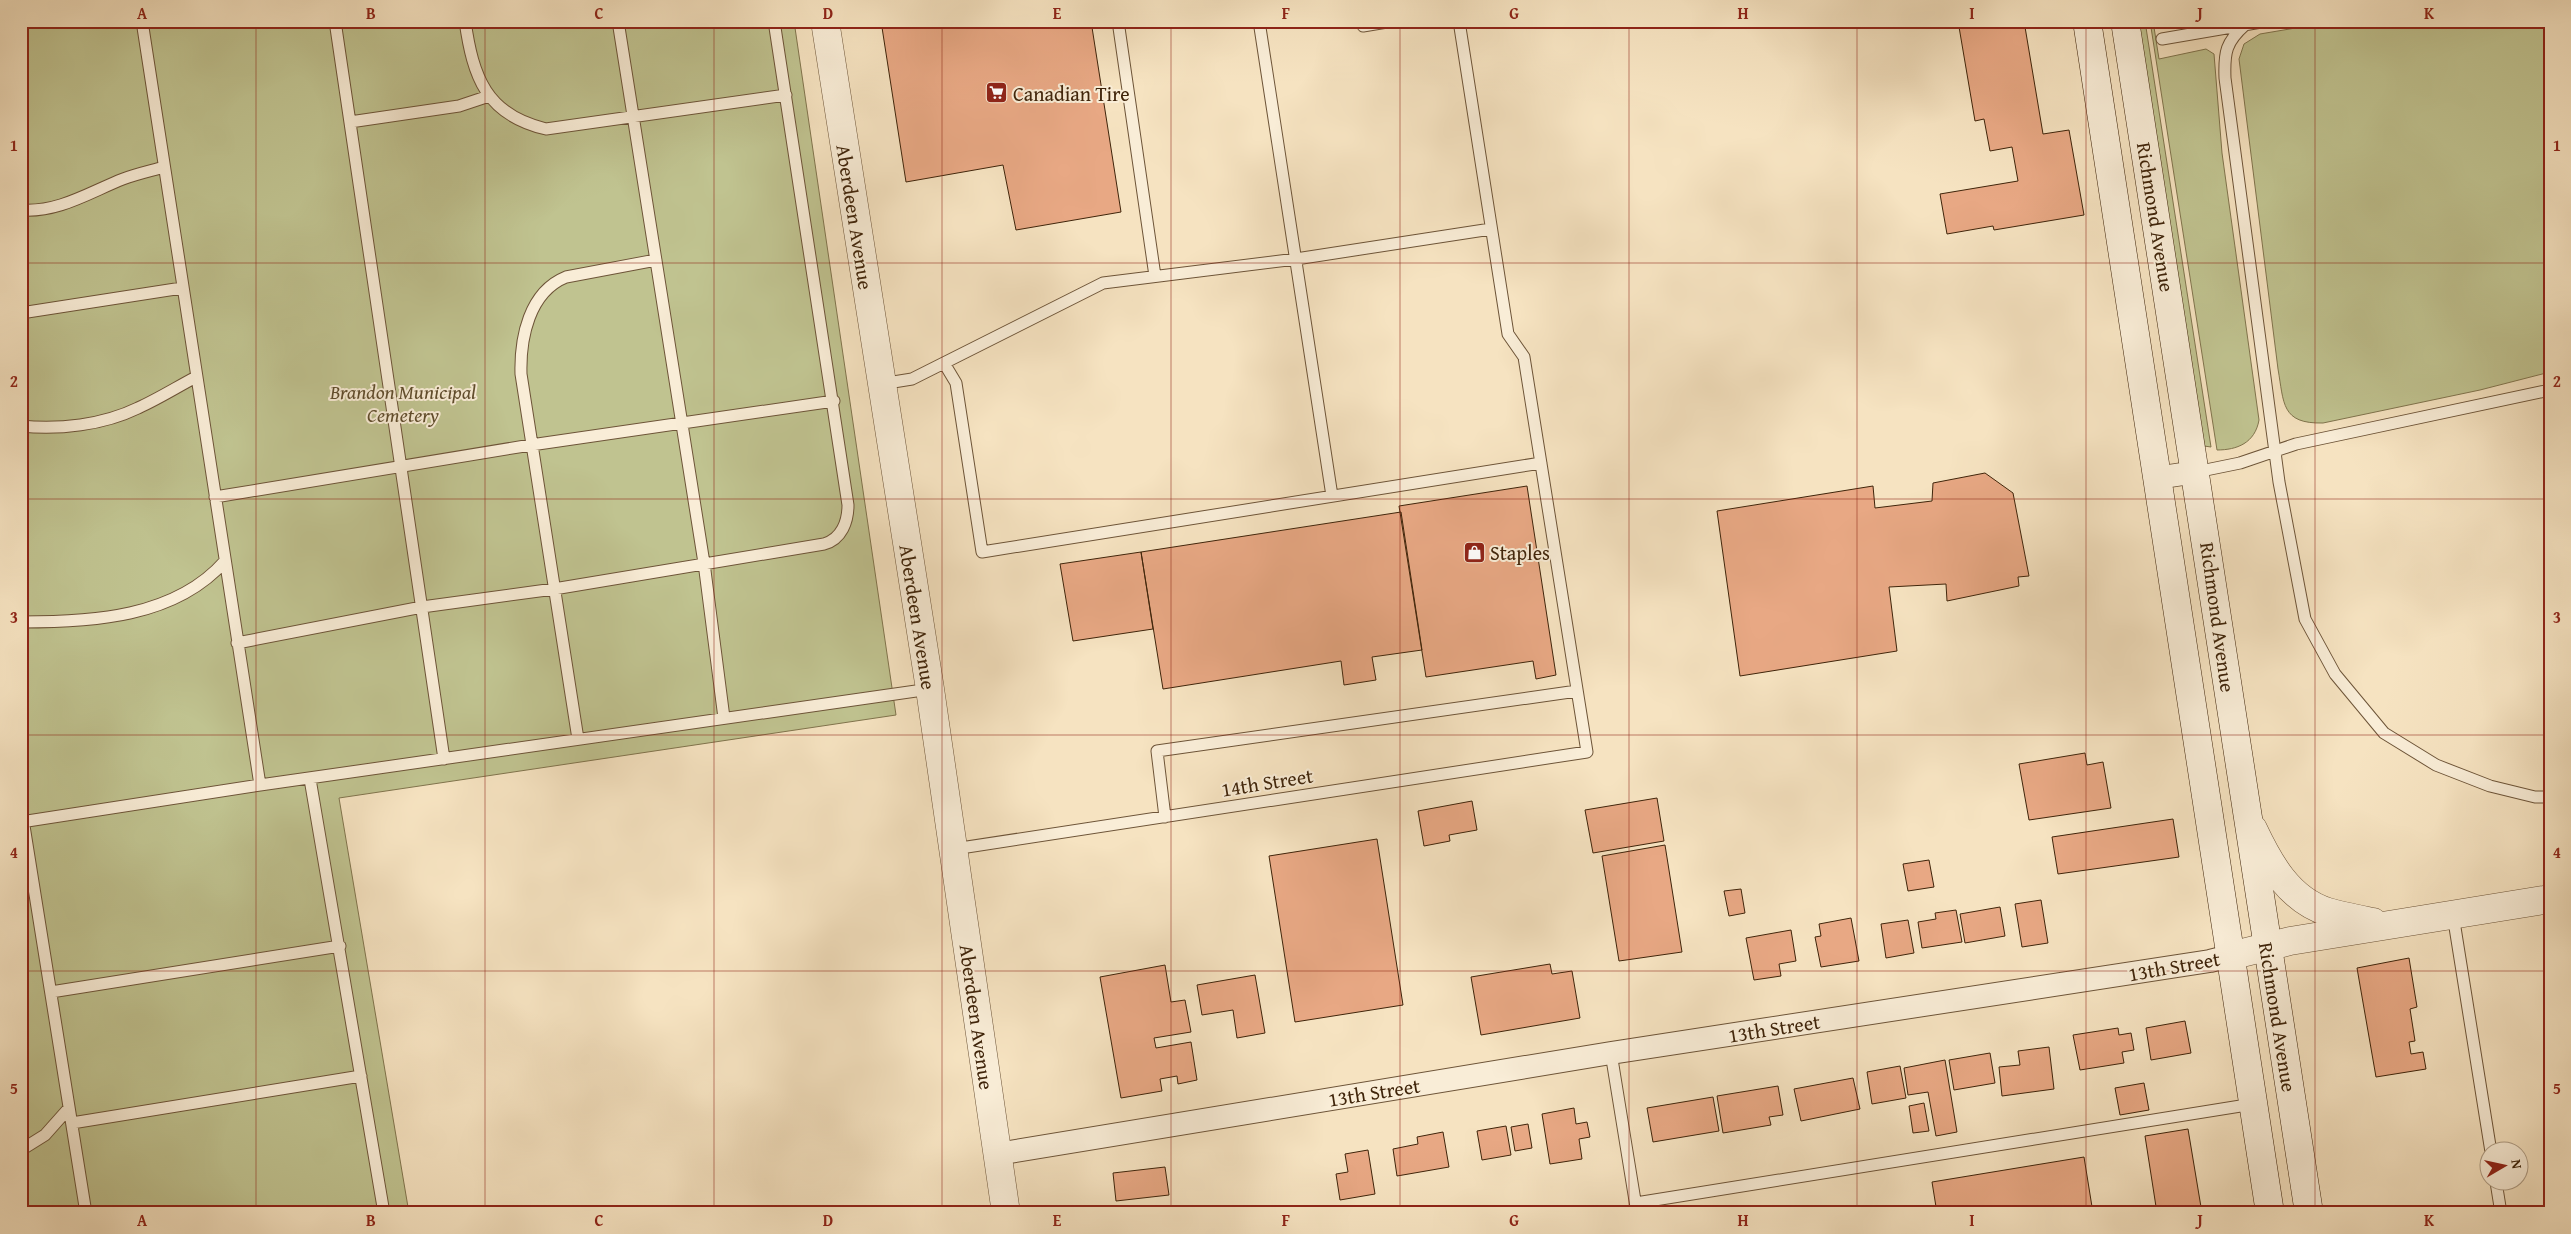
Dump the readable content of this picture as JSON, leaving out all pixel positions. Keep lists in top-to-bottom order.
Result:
{
  "streets": {
    "main road": ["Aberdeen Avenue", "Richmond Avenue", "13th Street"],
    "lane": ["14th Street"]
  },
  "crossings": [
    ["Aberdeen Avenue", "14th Street"],
    ["Aberdeen Avenue", "13th Street"],
    ["Richmond Avenue", "13th Street"]
  ],
  "parks": ["Brandon Municipal Cemetery"],
  "places": {
    "supermarket": ["Canadian Tire"],
    "shop": ["Staples"]
  },
  "north": "right",
  "grid": {
    "columns": [
      "A",
      "B",
      "C",
      "D",
      "E",
      "F",
      "G",
      "H",
      "I",
      "J",
      "K"
    ],
    "rows": [
      "1",
      "2",
      "3",
      "4",
      "5"
    ]
  }
}
